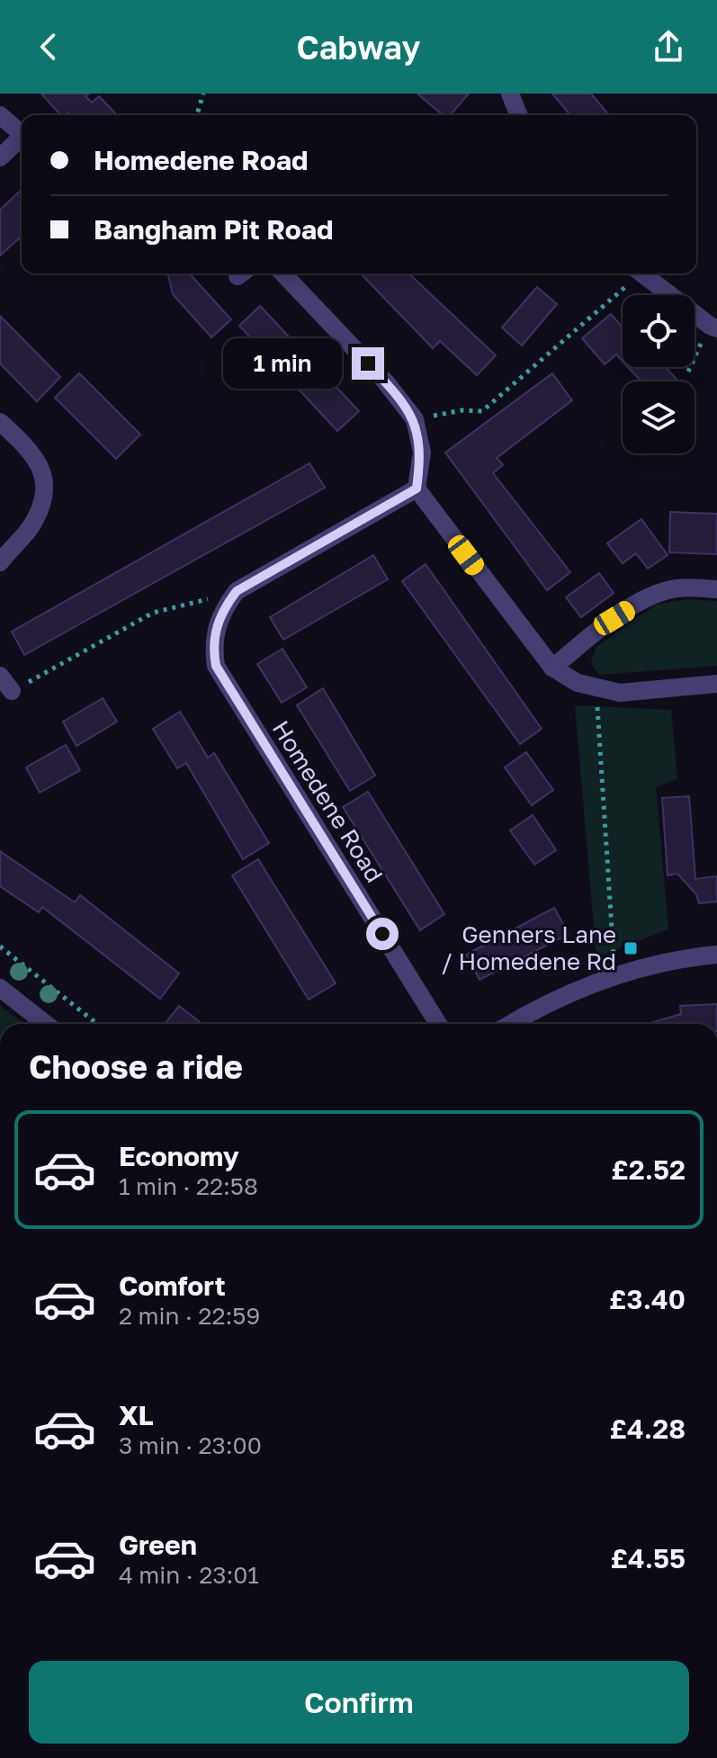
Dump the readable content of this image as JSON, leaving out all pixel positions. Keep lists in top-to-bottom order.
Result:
{
  "streets": {
    "street": ["Homedene Road"]
  },
  "places": {
    "transit": ["Genners Lane / Homedene Rd"]
  },
  "page": {
    "header": "Cabway",
    "banner": ["Homedene Road", "Bangham Pit Road"],
    "bubble": "1 min",
    "heading": "Choose a ride",
    "list": [
      {
        "name": "Economy",
        "note": "1 min · 22:58",
        "value": "£2.52"
      },
      {
        "name": "Comfort",
        "note": "2 min · 22:59",
        "value": "£3.40"
      },
      {
        "name": "XL",
        "note": "3 min · 23:00",
        "value": "£4.28"
      },
      {
        "name": "Green",
        "note": "4 min · 23:01",
        "value": "£4.55"
      }
    ],
    "buttons": "Confirm"
  }
}
